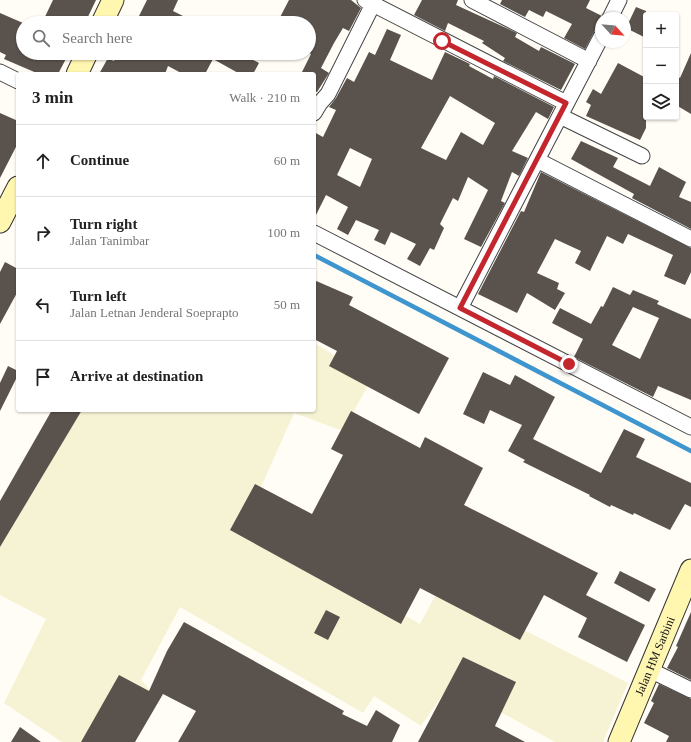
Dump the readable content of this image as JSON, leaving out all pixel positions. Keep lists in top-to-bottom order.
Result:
{
  "streets": {
    "main road": ["Jalan HM Sarbini"]
  },
  "north": "bottom right",
  "page": {
    "map_buttons": ["+", "−"],
    "search": "Search here",
    "heading": ["3 min", "Walk · 210 m"],
    "list": [
      ["Continue", "60 m"],
      ["Turn right", "Jalan Tanimbar", "100 m"],
      ["Turn left", "Jalan Letnan Jenderal Soeprapto", "50 m"],
      "Arrive at destination"
    ]
  }
}
